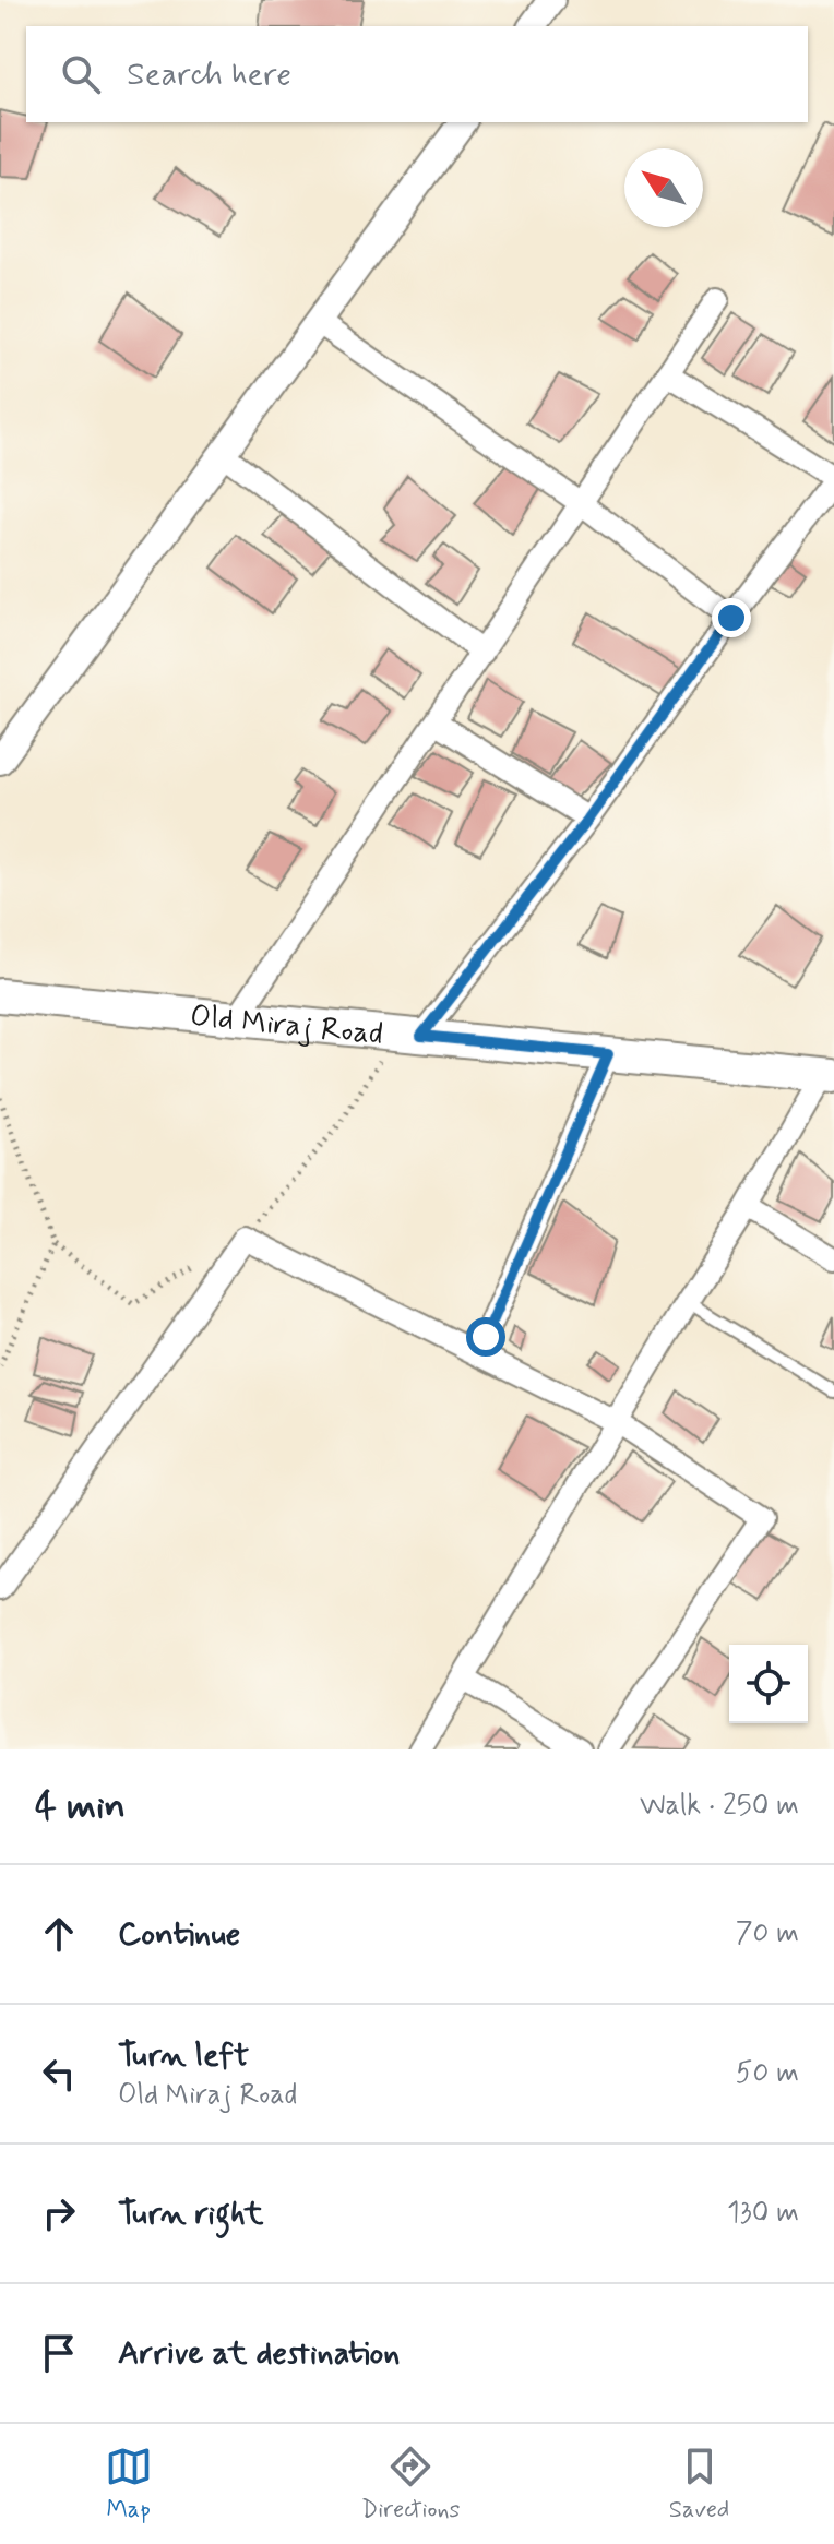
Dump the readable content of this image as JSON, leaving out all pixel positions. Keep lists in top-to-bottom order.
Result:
{
  "streets": {
    "main road": ["Old Miraj Road"]
  },
  "north": "top left",
  "page": {
    "search": "Search here",
    "heading": ["4 min", "Walk · 250 m"],
    "list": [
      ["Continue", "70 m"],
      ["Turn left", "Old Miraj Road", "50 m"],
      ["Turn right", "130 m"],
      "Arrive at destination"
    ],
    "nav": ["Map", "Directions", "Saved"]
  }
}
